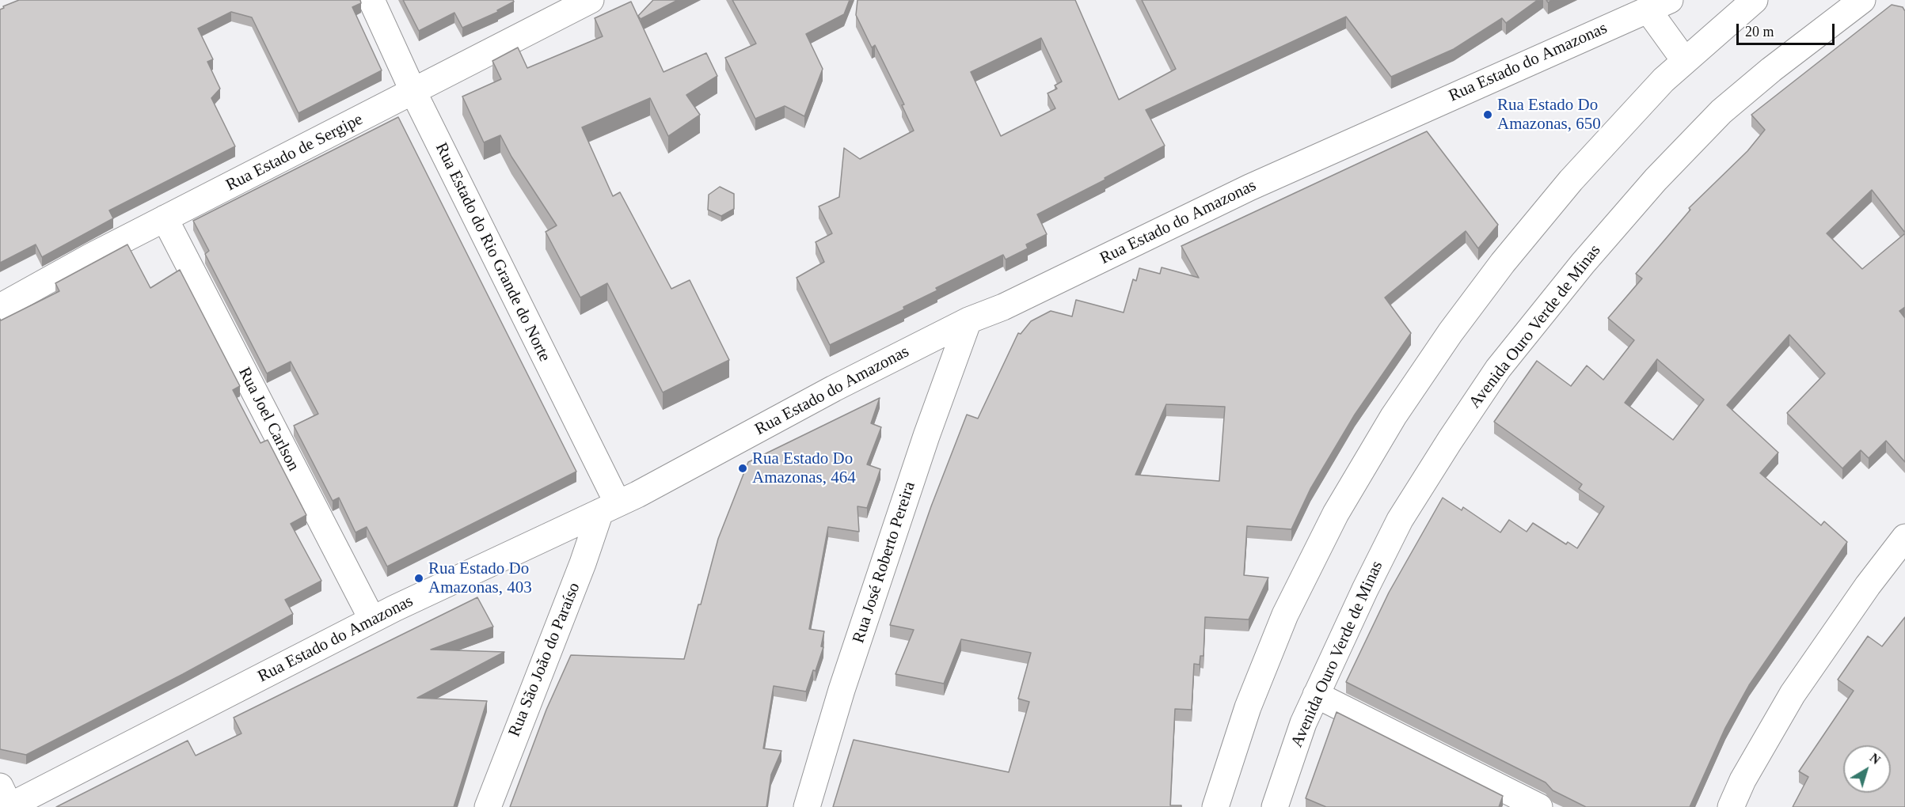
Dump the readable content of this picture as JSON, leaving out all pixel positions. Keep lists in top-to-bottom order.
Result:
{
  "streets": {
    "street": [
      "Rua Estado do Amazonas",
      "Rua Estado de Sergipe",
      "Rua Estado do Rio Grande do Norte",
      "Avenida Ouro Verde de Minas",
      "Rua Joel Carlson",
      "Rua José Roberto Pereira",
      "Rua São João do Paraíso"
    ]
  },
  "crossings": [
    ["Rua Estado do Amazonas", "Rua Estado do Rio Grande do Norte"],
    ["Rua Estado do Amazonas", "Rua Joel Carlson"],
    ["Rua Estado do Amazonas", "Rua José Roberto Pereira"],
    ["Rua Estado do Amazonas", "Rua São João do Paraíso"],
    ["Rua Estado de Sergipe", "Rua Estado do Rio Grande do Norte"],
    ["Rua Estado de Sergipe", "Rua Joel Carlson"],
    ["Rua Estado do Rio Grande do Norte", "Rua São João do Paraíso"]
  ],
  "places": ["Rua Estado Do Amazonas, 650", "Rua Estado Do Amazonas, 464", "Rua Estado Do Amazonas, 403"],
  "scale_bar": "20 m",
  "north": "top right"
}
